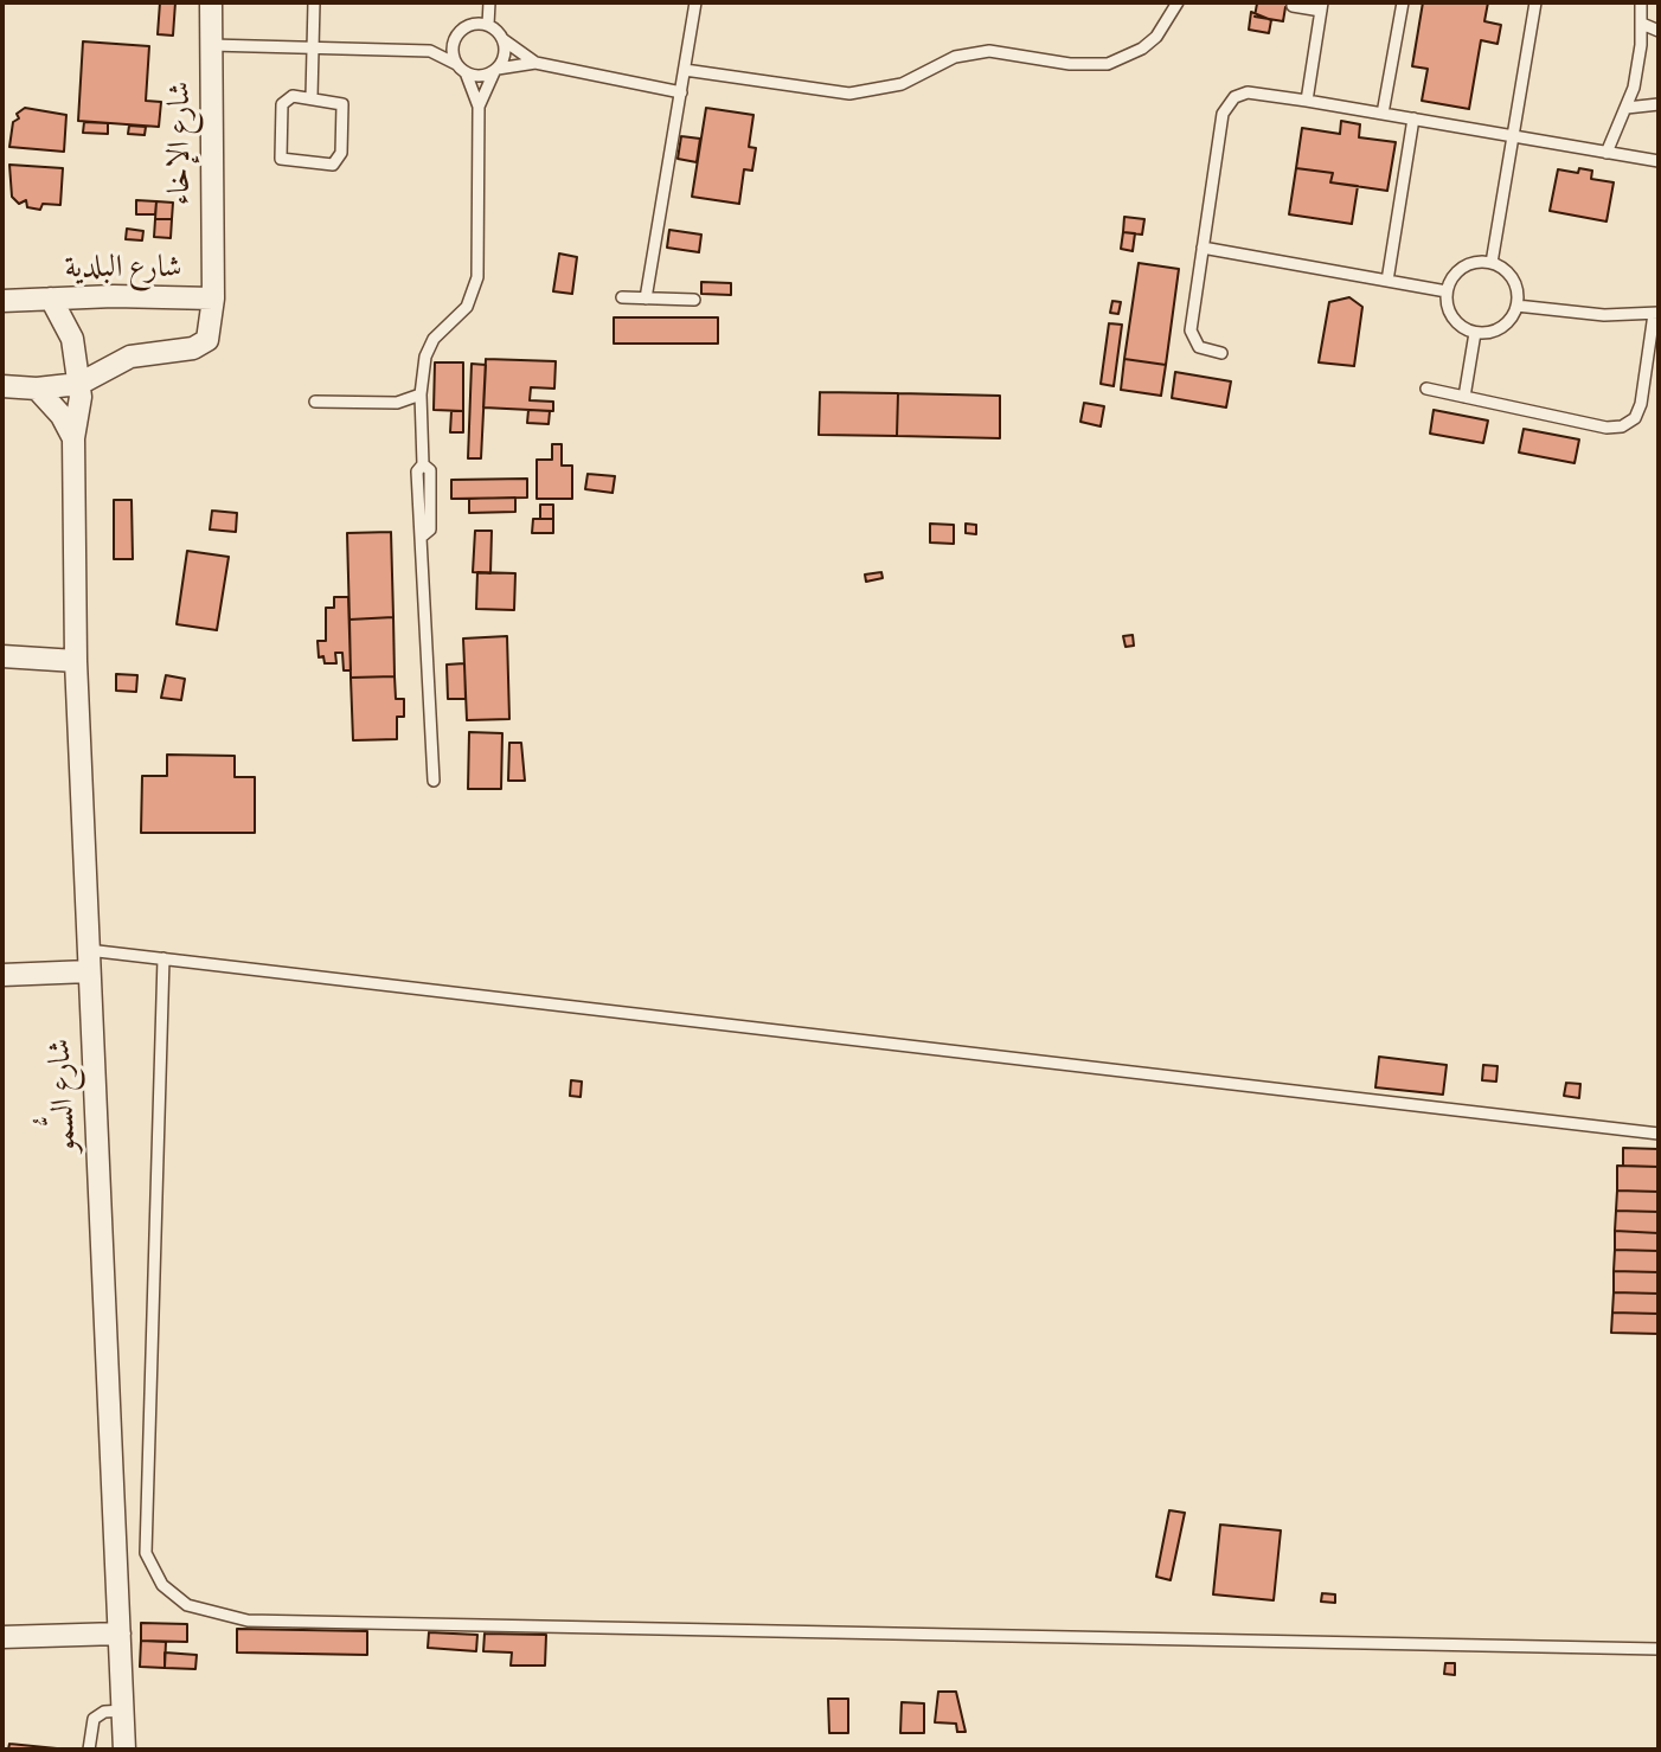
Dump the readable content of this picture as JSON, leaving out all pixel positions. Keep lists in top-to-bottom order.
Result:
{
  "streets": {
    "street": ["شارع الإخاء", "شارع البلدية", "شارع السُّمو"]
  },
  "crossings": [
    ["شارع الإخاء", "شارع البلدية"],
    ["شارع البلدية", "شارع السُّمو"]
  ]
}
